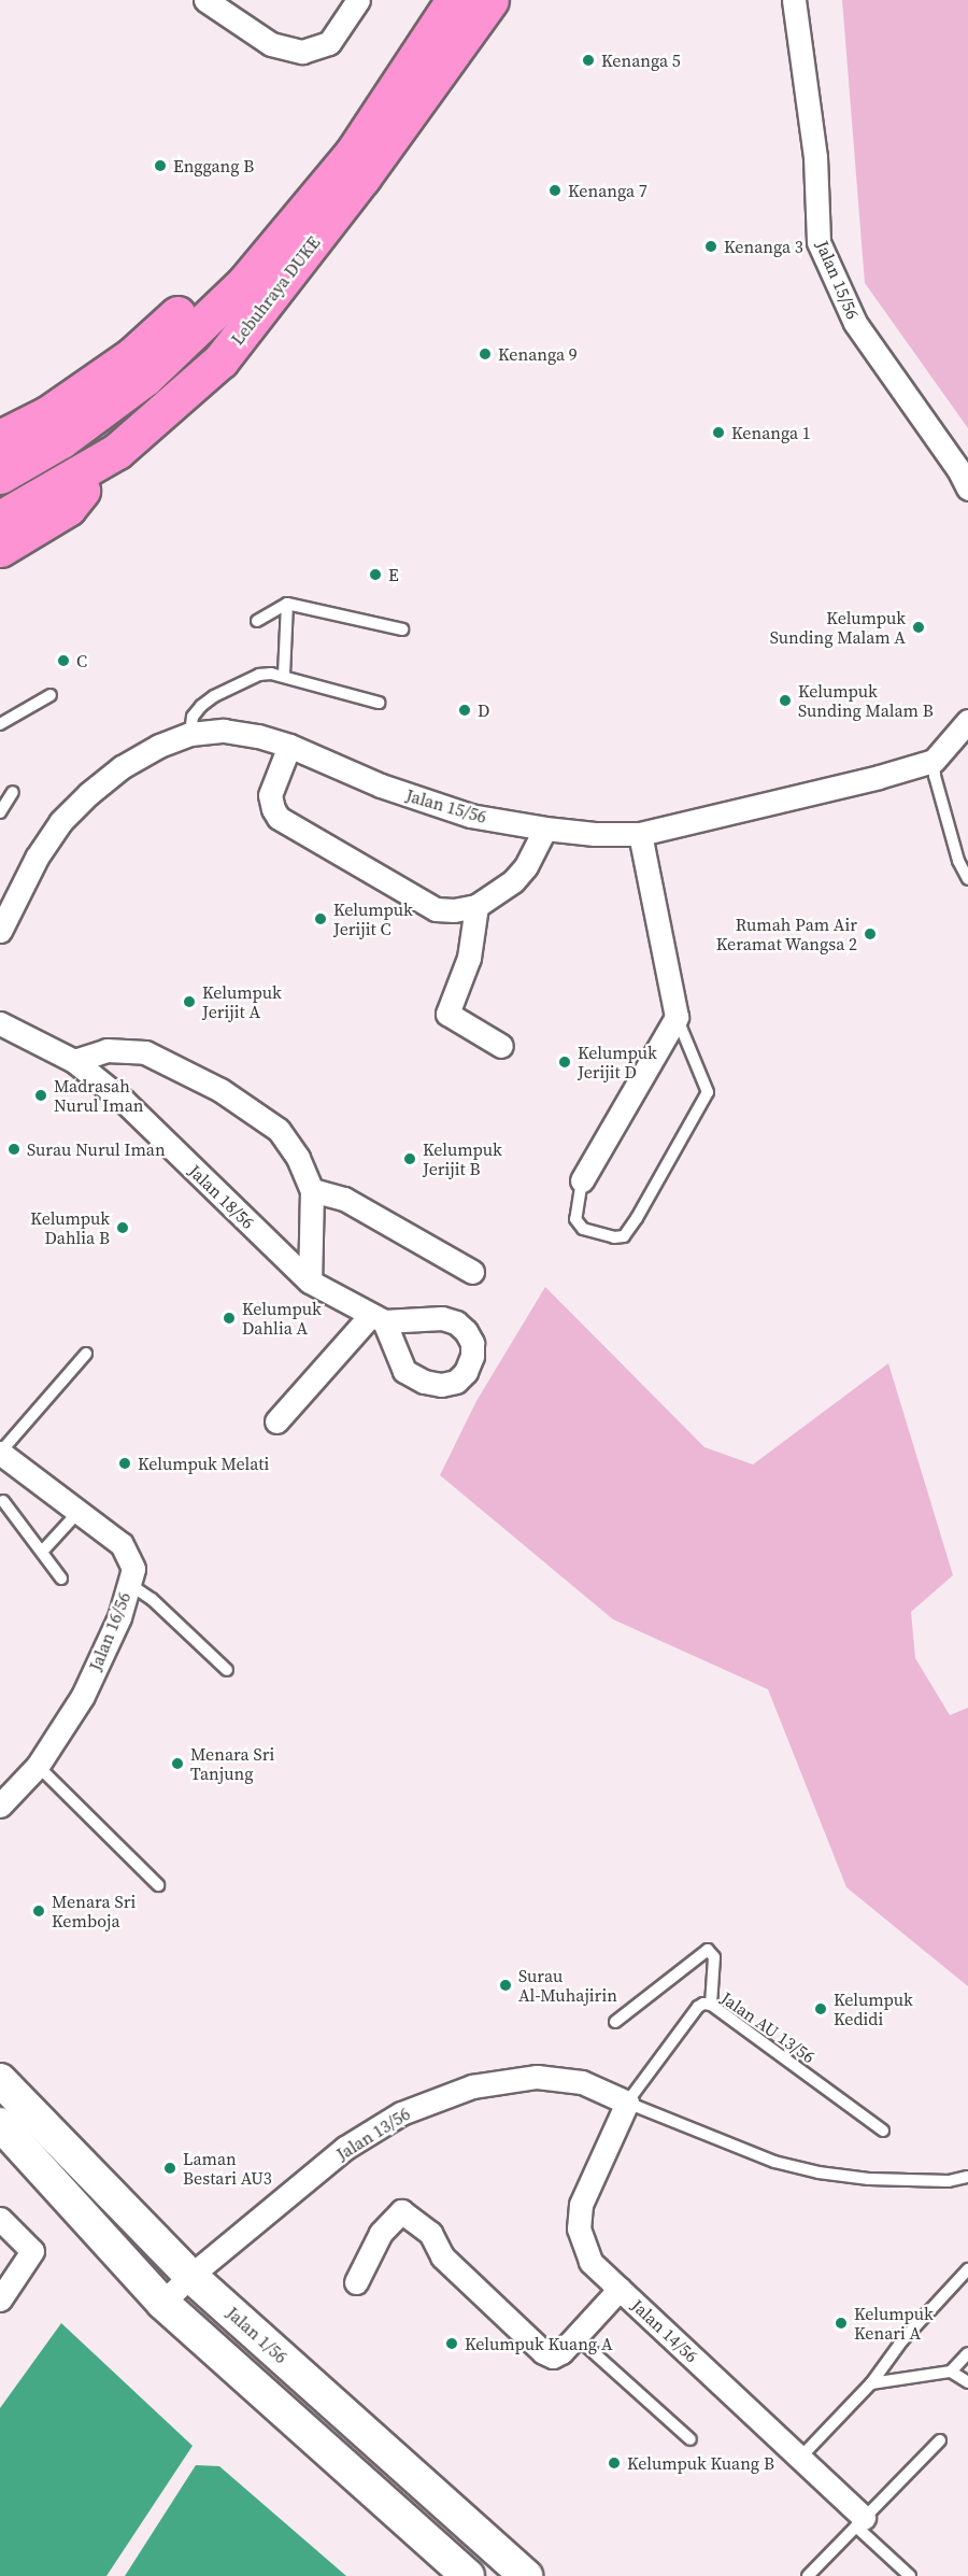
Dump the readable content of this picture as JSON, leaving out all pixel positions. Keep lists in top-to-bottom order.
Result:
{
  "streets": {
    "highway": ["Lebuhraya DUKE"],
    "main road": ["Jalan 1/56"],
    "street": [
      "Jalan 15/56",
      "Jalan 18/56",
      "Jalan 16/56",
      "Jalan 13/56",
      "Jalan 14/56"
    ],
    "lane": ["Jalan AU 13/56"]
  },
  "crossings": [
    ["Jalan AU 13/56", "Jalan 13/56"],
    ["Jalan AU 13/56", "Jalan 14/56"],
    ["Jalan 13/56", "Jalan 14/56"],
    ["Jalan 13/56", "Jalan 1/56"]
  ],
  "places": [
    "Kenanga 5",
    "Enggang B",
    "Kenanga 7",
    "Kenanga 3",
    "Kenanga 9",
    "Kenanga 1",
    "E",
    "Kelumpuk Sunding Malam A",
    "C",
    "Kelumpuk Sunding Malam B",
    "D",
    "Kelumpuk Jerijit C",
    "Rumah Pam Air Keramat Wangsa 2",
    "Kelumpuk Jerijit A",
    "Kelumpuk Jerijit D",
    "Madrasah Nurul Iman",
    "Surau Nurul Iman",
    "Kelumpuk Jerijit B",
    "Kelumpuk Dahlia B",
    "Kelumpuk Dahlia A",
    "Kelumpuk Melati",
    "Menara Sri Tanjung",
    "Menara Sri Kemboja",
    "Surau Al-Muhajirin",
    "Kelumpuk Kedidi",
    "Laman Bestari AU3",
    "Kelumpuk Kenari A",
    "Kelumpuk Kuang A",
    "Kelumpuk Kuang B"
  ]
}
